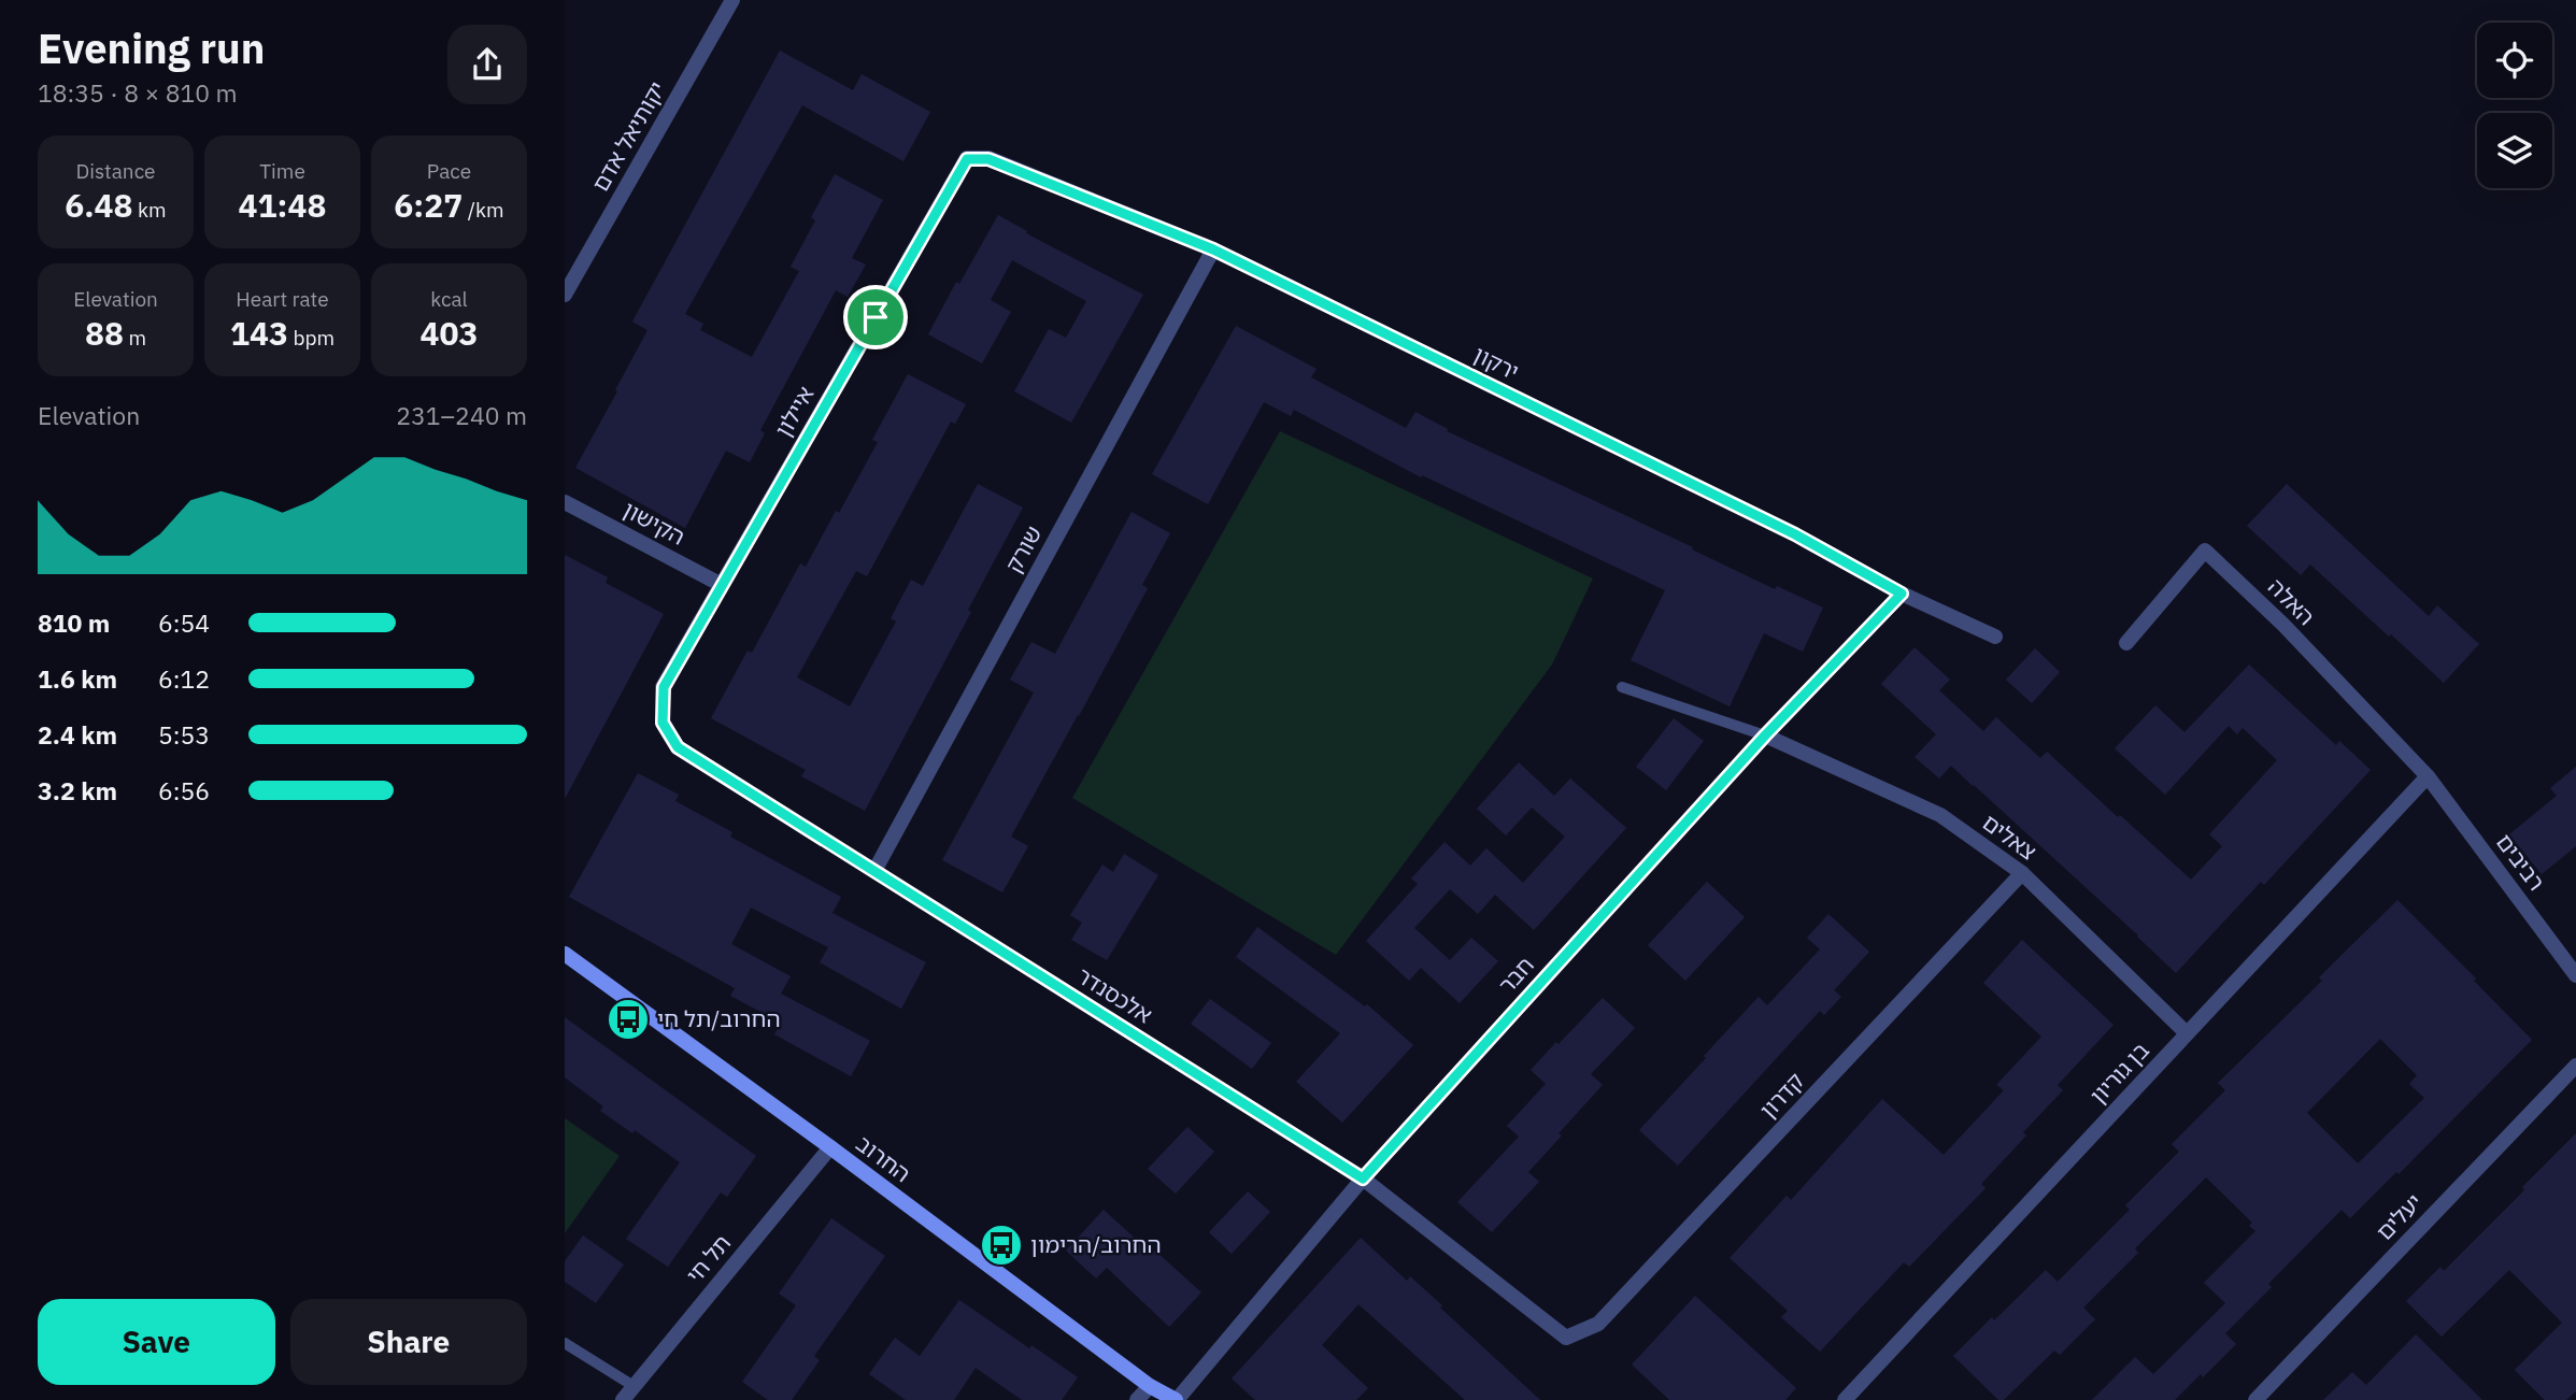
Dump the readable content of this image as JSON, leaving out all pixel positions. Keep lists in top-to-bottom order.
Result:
{
  "streets": {
    "street": [
      "יקותיאל אדם",
      "ירקון",
      "איילון",
      "הקישון",
      "שורק",
      "האלה",
      "צאלים",
      "רביבים",
      "חבר",
      "אלכסנדר",
      "בן גוריון",
      "קדרון",
      "החרוב",
      "יעלים",
      "תל חי"
    ]
  },
  "crossings": [
    ["ירקון", "איילון"],
    ["ירקון", "שורק"],
    ["ירקון", "חבר"],
    ["איילון", "הקישון"],
    ["איילון", "אלכסנדר"],
    ["שורק", "אלכסנדר"],
    ["האלה", "רביבים"],
    ["האלה", "בן גוריון"],
    ["צאלים", "חבר"],
    ["צאלים", "בן גוריון"],
    ["צאלים", "קדרון"],
    ["רביבים", "בן גוריון"],
    ["חבר", "אלכסנדר"],
    ["חבר", "החרוב"],
    ["אלכסנדר", "קדרון"],
    ["החרוב", "תל חי"]
  ],
  "places": {
    "bus stop": ["החרוב/תל חי", "החרוב/הרימון"]
  },
  "page": {
    "heading": ["Evening run", "18:35 · 8 × 810 m"],
    "stats": [
      ["Distance", "6.48 km"],
      ["Time", "41:48"],
      ["Pace", "6:27 /km"],
      ["Elevation", "88 m"],
      ["Heart rate", "143 bpm"],
      ["kcal", "403"]
    ],
    "chart": ["Elevation", "231–240 m"],
    "list": [
      {
        "name": "810 m",
        "note": "6:54"
      },
      {
        "name": "1.6 km",
        "note": "6:12"
      },
      {
        "name": "2.4 km",
        "note": "5:53"
      },
      {
        "name": "3.2 km",
        "note": "6:56"
      }
    ],
    "buttons": ["Save", "Share"]
  }
}
